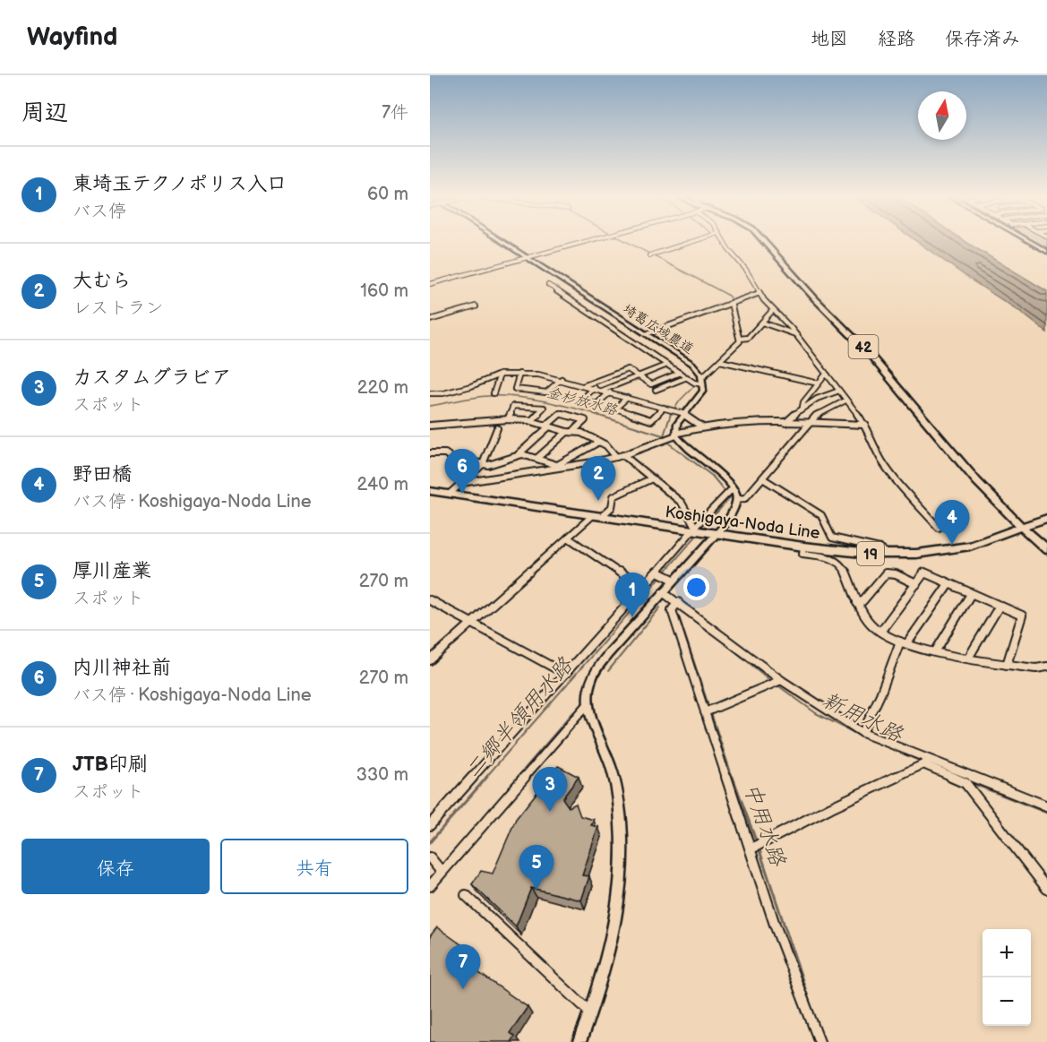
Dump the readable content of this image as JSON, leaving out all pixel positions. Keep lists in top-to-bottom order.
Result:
{
  "streets": {
    "main road": ["42", "Koshigaya-Noda Line", "19"],
    "street": ["埼葛広域農道"]
  },
  "crossings": [
    ["42", "Koshigaya-Noda Line"]
  ],
  "water": [
    "金杉放水路",
    "新用水路",
    "二郷半領用水路",
    "中用水路"
  ],
  "north": "top",
  "page": {
    "header": "Wayfind",
    "nav": ["地図", "経路", "保存済み"],
    "heading": ["周辺", "7件"],
    "list": [
      {
        "mark": "1",
        "name": "東埼玉テクノポリス入口",
        "note": "バス停",
        "value": "60 m"
      },
      {
        "mark": "2",
        "name": "大むら",
        "note": "レストラン",
        "value": "160 m"
      },
      {
        "mark": "3",
        "name": "カスタムグラビア",
        "note": "スポット",
        "value": "220 m"
      },
      {
        "mark": "4",
        "name": "野田橋",
        "note": "バス停 · Koshigaya-Noda Line",
        "value": "240 m"
      },
      {
        "mark": "5",
        "name": "厚川産業",
        "note": "スポット",
        "value": "270 m"
      },
      {
        "mark": "6",
        "name": "内川神社前",
        "note": "バス停 · Koshigaya-Noda Line",
        "value": "270 m"
      },
      {
        "mark": "7",
        "name": "JTB印刷",
        "note": "スポット",
        "value": "330 m"
      }
    ],
    "pins": [
      "6",
      "2",
      "4",
      "1",
      "3",
      "5",
      "7"
    ],
    "buttons": ["保存", "共有"],
    "map_buttons": ["+", "−"]
  }
}
